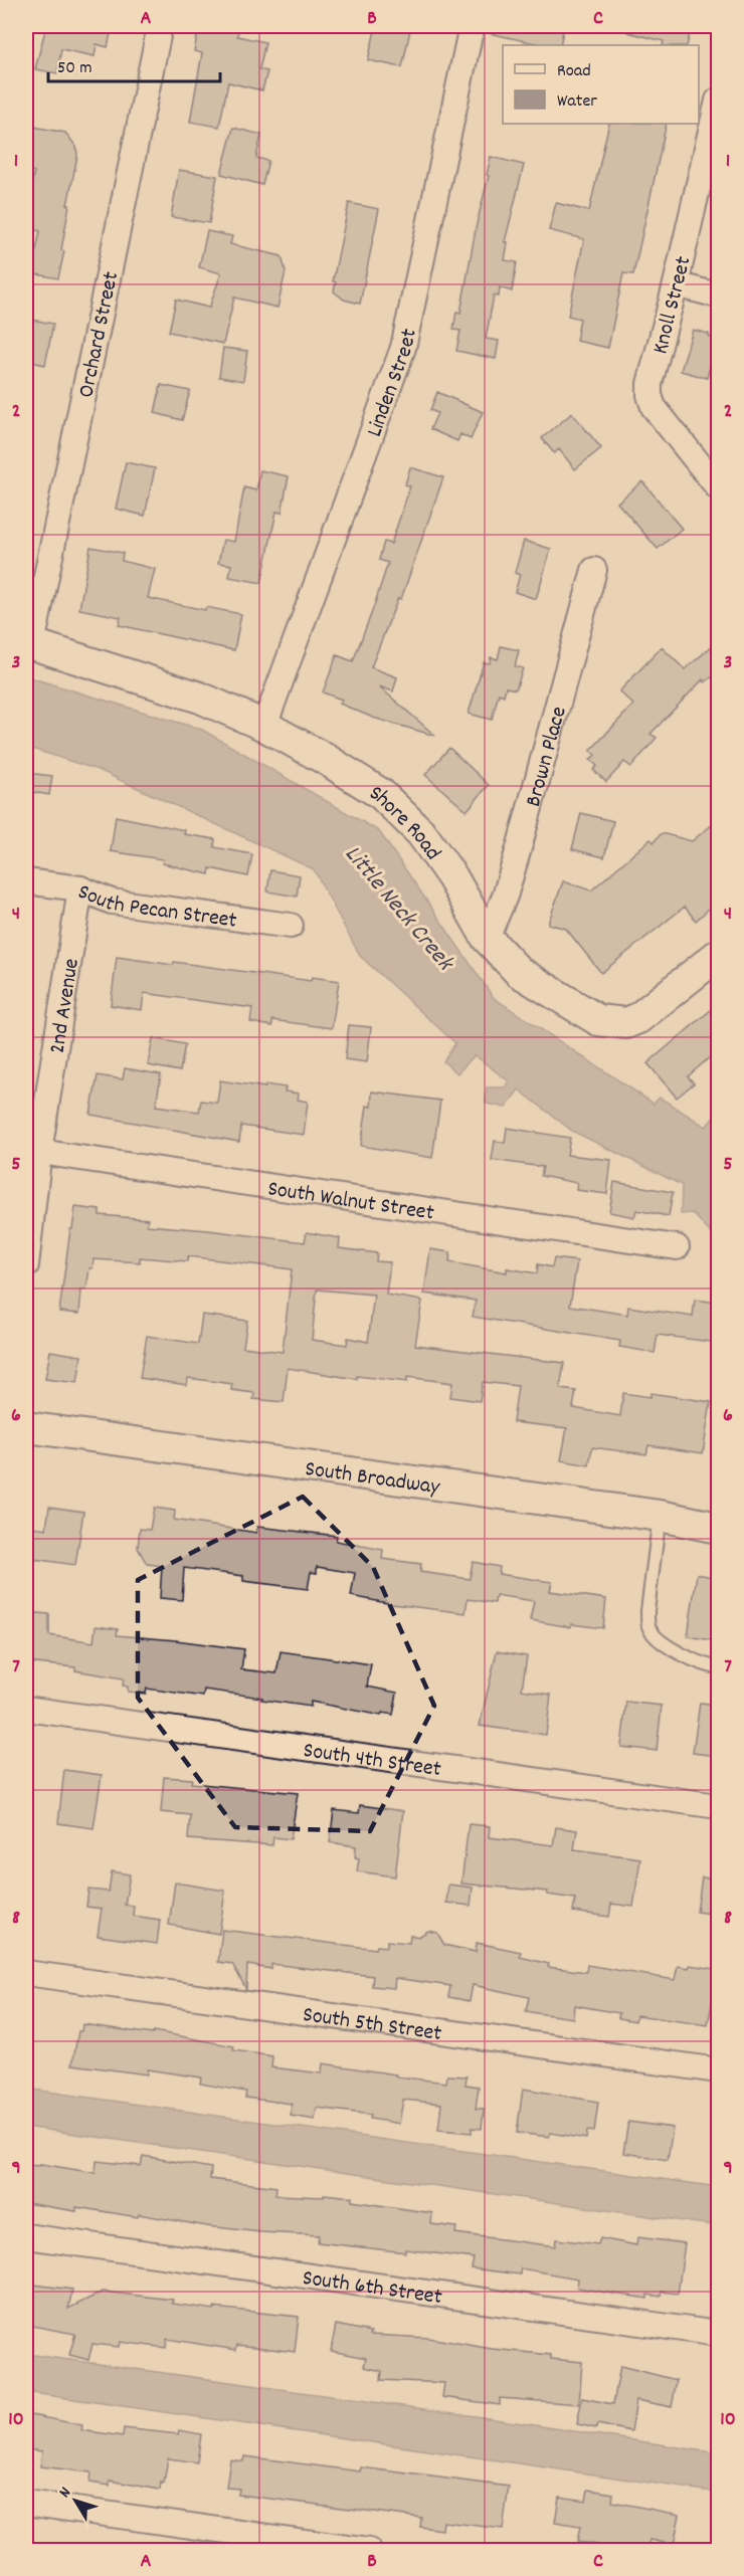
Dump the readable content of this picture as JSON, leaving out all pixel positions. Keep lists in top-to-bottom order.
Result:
{
  "streets": {
    "street": [
      "Knoll Street",
      "Orchard Street",
      "Linden Street",
      "Brown Place",
      "Shore Road",
      "South Pecan Street",
      "2nd Avenue",
      "South Walnut Street",
      "South Broadway",
      "South 4th Street",
      "South 5th Street",
      "South 6th Street"
    ]
  },
  "crossings": [
    ["Orchard Street", "Shore Road"],
    ["Linden Street", "Shore Road"],
    ["Brown Place", "Shore Road"],
    ["South Pecan Street", "2nd Avenue"],
    ["2nd Avenue", "South Walnut Street"]
  ],
  "water": ["Little Neck Creek"],
  "legend": ["Road", "Water"],
  "scale_bar": "50 m",
  "north": "top left",
  "grid": {
    "columns": ["A", "B", "C"],
    "rows": [
      "1",
      "2",
      "3",
      "4",
      "5",
      "6",
      "7",
      "8",
      "9",
      "10"
    ]
  }
}
